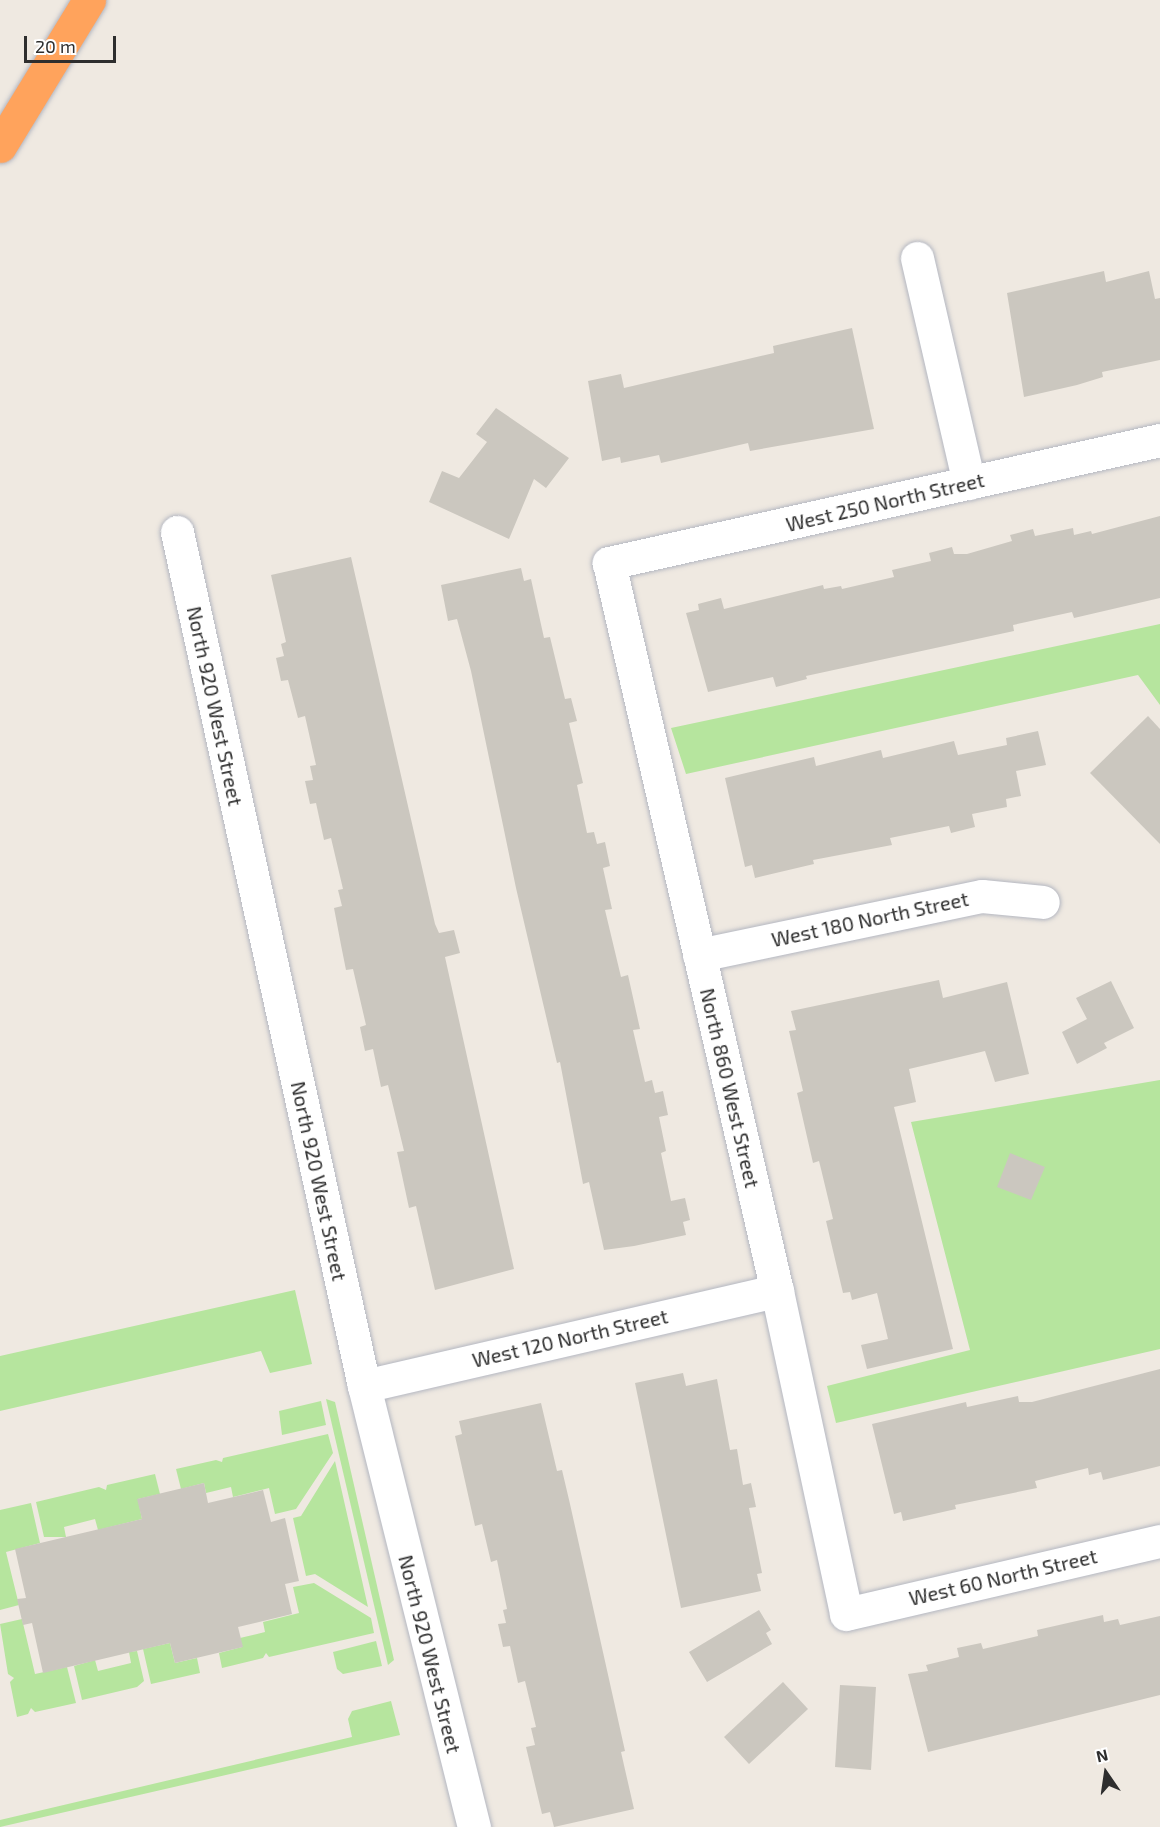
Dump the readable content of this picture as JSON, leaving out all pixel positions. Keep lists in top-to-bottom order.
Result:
{
  "streets": {
    "street": [
      "West 250 North Street",
      "North 920 West Street",
      "West 180 North Street",
      "North 860 West Street",
      "West 120 North Street",
      "West 60 North Street"
    ]
  },
  "crossings": [
    ["West 250 North Street", "North 860 West Street"],
    ["North 920 West Street", "West 120 North Street"],
    ["West 180 North Street", "North 860 West Street"],
    ["North 860 West Street", "West 120 North Street"],
    ["North 860 West Street", "West 60 North Street"]
  ],
  "scale_bar": "20 m",
  "north": "top"
}
